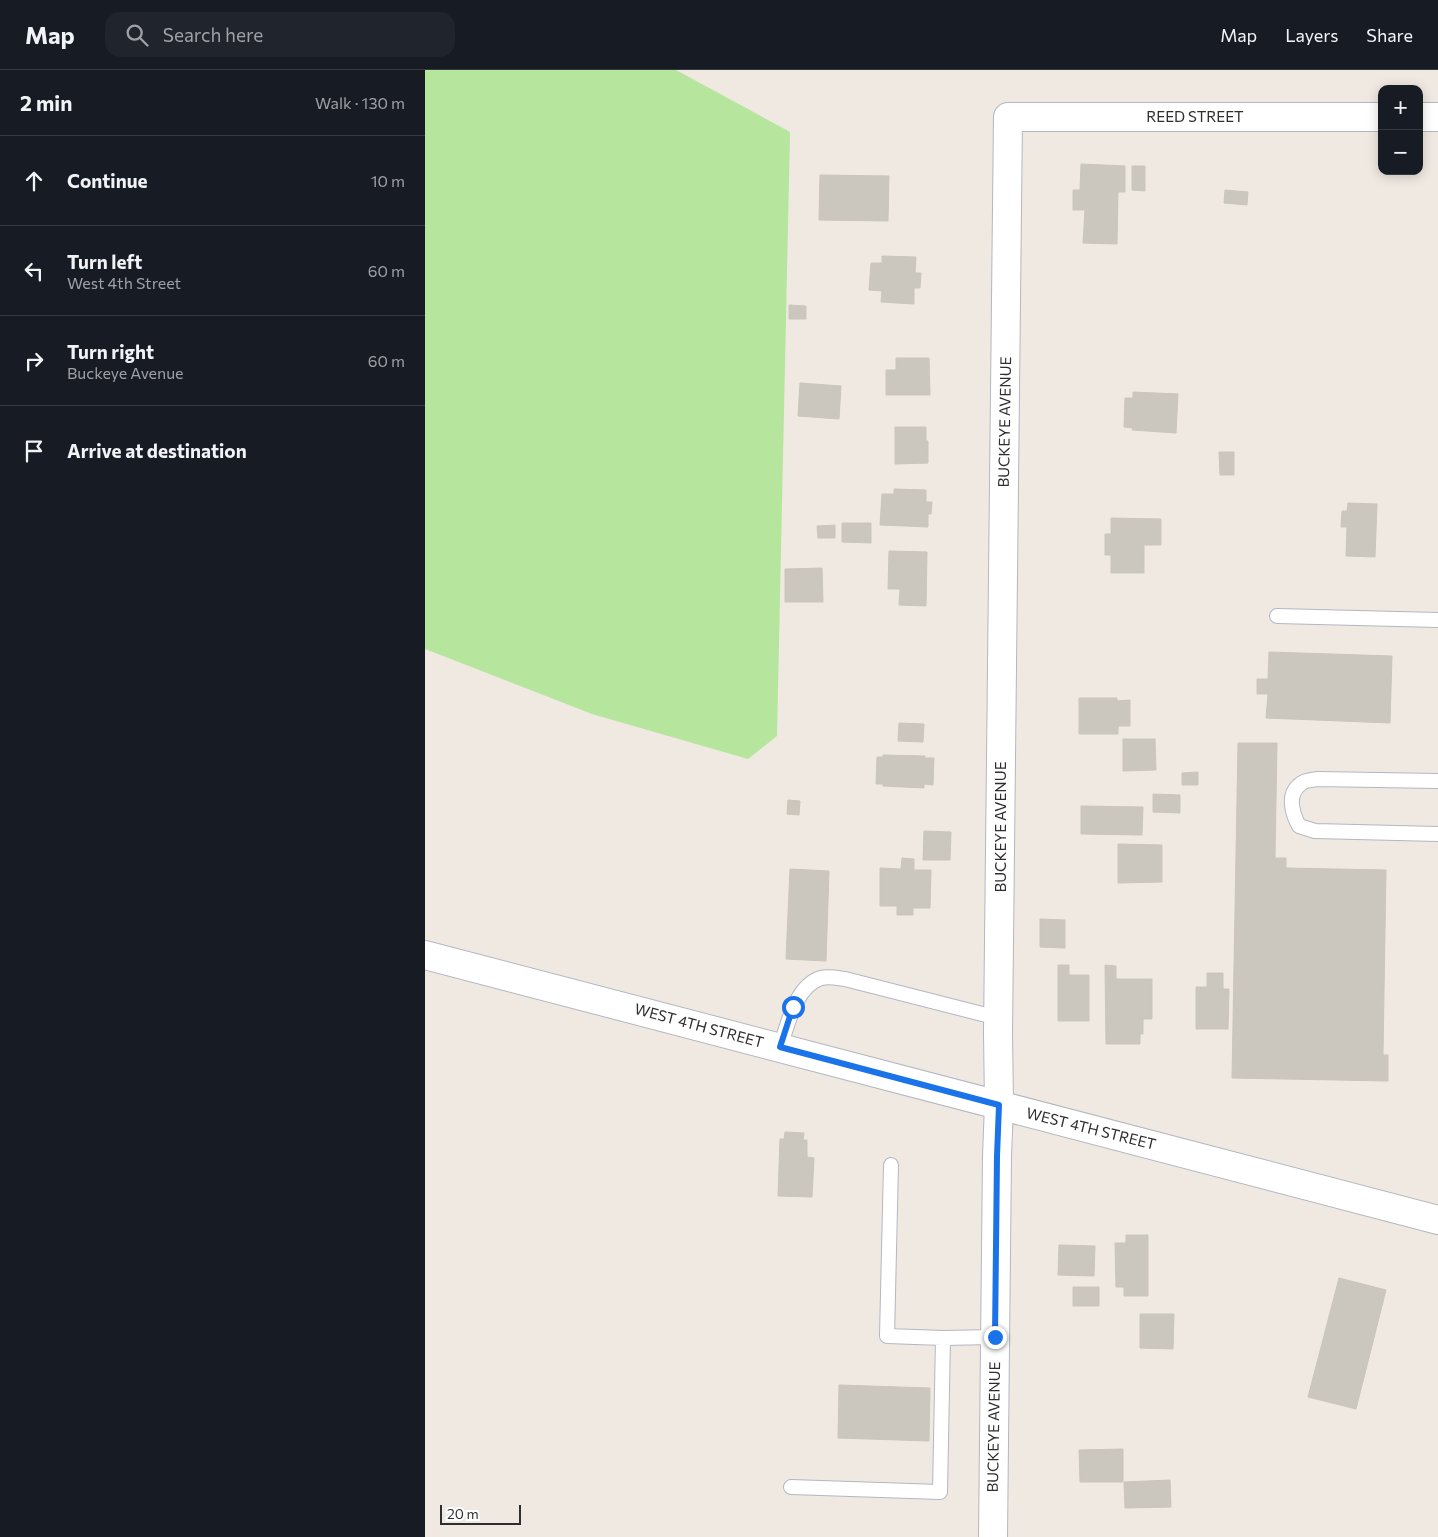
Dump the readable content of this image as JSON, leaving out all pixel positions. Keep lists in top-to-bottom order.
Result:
{
  "streets": {
    "street": ["REED STREET", "BUCKEYE AVENUE", "WEST 4TH STREET"]
  },
  "crossings": [
    ["REED STREET", "BUCKEYE AVENUE"],
    ["BUCKEYE AVENUE", "WEST 4TH STREET"]
  ],
  "scale_bar": "20 m",
  "page": {
    "header": "Map",
    "search": "Search here",
    "nav": ["Map", "Layers", "Share"],
    "heading": ["2 min", "Walk · 130 m"],
    "map_buttons": ["+", "−"],
    "list": [
      ["Continue", "10 m"],
      ["Turn left", "West 4th Street", "60 m"],
      ["Turn right", "Buckeye Avenue", "60 m"],
      "Arrive at destination"
    ],
    "scale": "20 m"
  }
}
